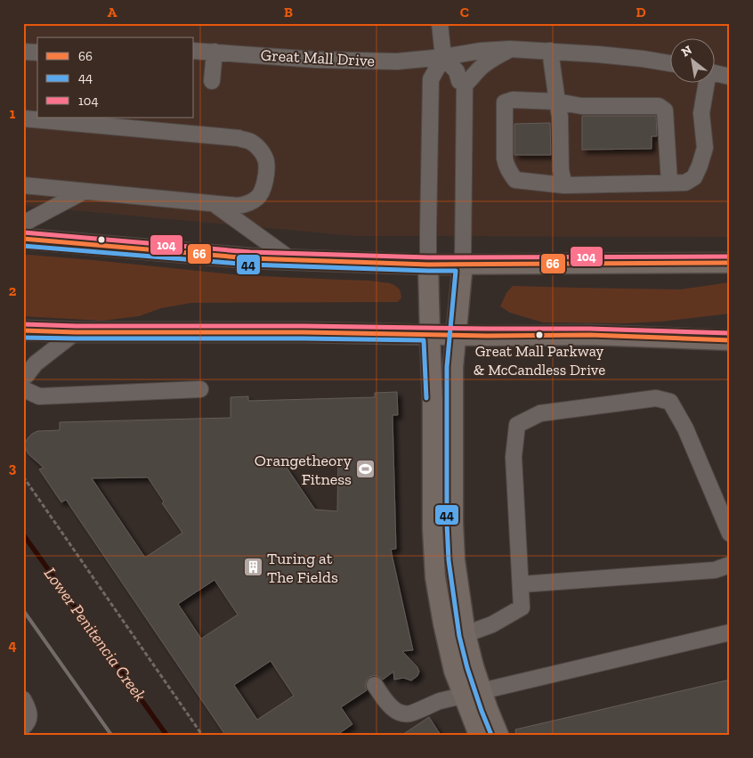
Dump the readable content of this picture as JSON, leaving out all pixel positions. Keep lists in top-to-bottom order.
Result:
{
  "streets": {
    "street": ["Great Mall Drive"]
  },
  "water": ["Lower Penitencia Creek"],
  "places": {
    "other": ["Great Mall Parkway & McCandless Drive"],
    "sports": ["Orangetheory Fitness"],
    "building": ["Turing at The Fields"]
  },
  "lines": ["transit line 104", "transit line 66", "transit line 44"],
  "legend": ["66", "44", "104"],
  "north": "top left",
  "grid": {
    "columns": [
      "A",
      "B",
      "C",
      "D"
    ],
    "rows": [
      "1",
      "2",
      "3",
      "4"
    ]
  }
}
